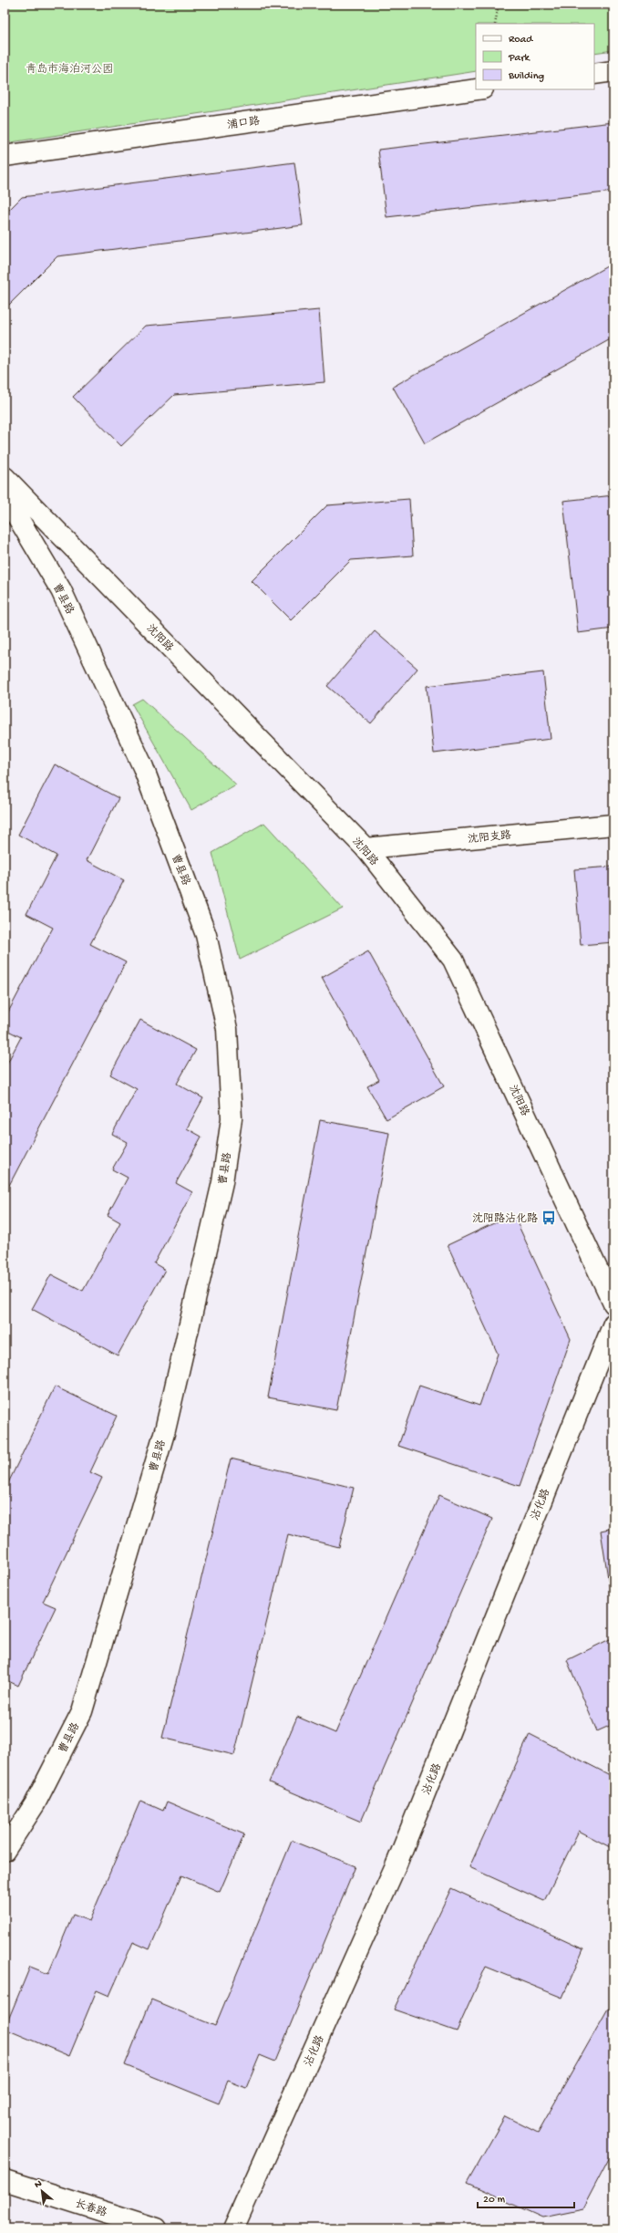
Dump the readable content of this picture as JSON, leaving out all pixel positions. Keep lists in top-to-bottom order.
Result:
{
  "streets": {
    "street": [
      "浦口路",
      "曹县路",
      "沈阳路",
      "沈阳支路",
      "沾化路",
      "长春路"
    ]
  },
  "crossings": [
    ["沈阳路", "沈阳支路"]
  ],
  "parks": ["青岛市海泊河公园"],
  "places": {
    "bus stop": ["沈阳路沾化路"]
  },
  "legend": ["Road", "Park", "Building"],
  "scale_bar": "20 m",
  "north": "top left"
}
